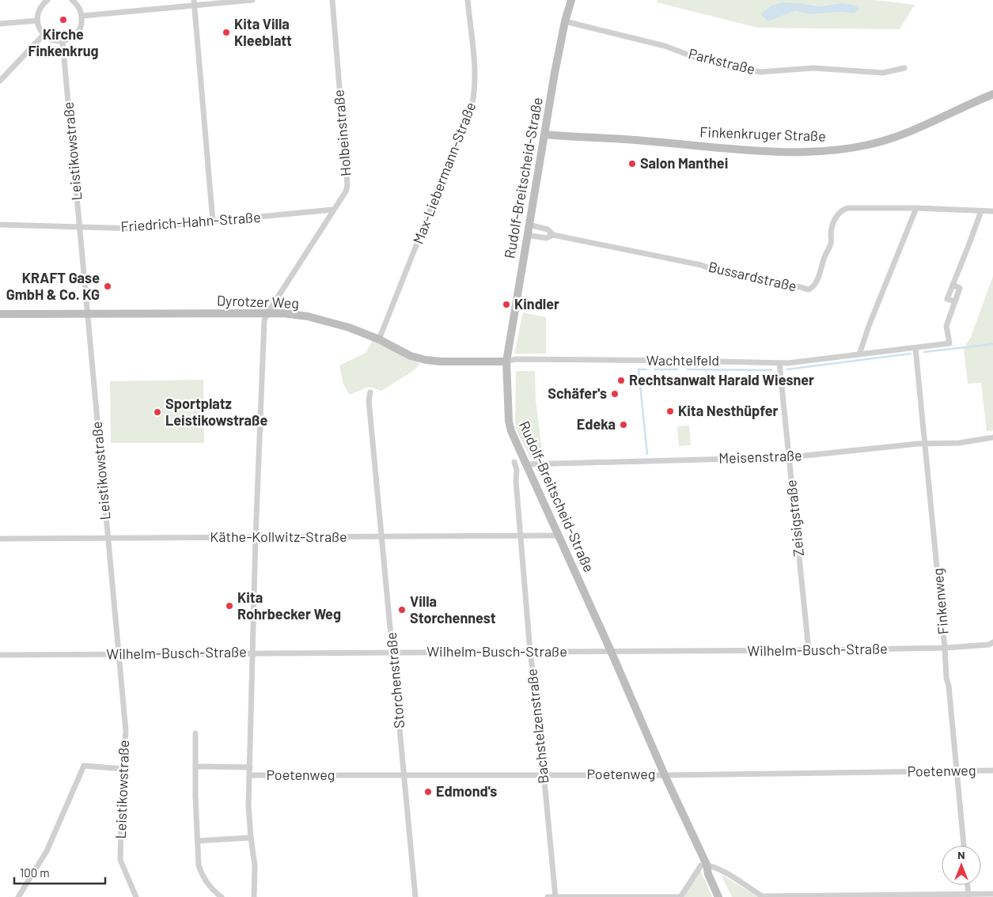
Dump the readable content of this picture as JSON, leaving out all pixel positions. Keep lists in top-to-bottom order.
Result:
{
  "streets": {
    "street": [
      "Parkstraße",
      "Holbeinstraße",
      "Finkenkruger Straße",
      "Leistikowstraße",
      "Max-Liebermann-Straße",
      "Rudolf-Breitscheid-Straße",
      "Friedrich-Hahn-Straße",
      "Bussardstraße",
      "Dyrotzer Weg",
      "Wachtelfeld",
      "Meisenstraße",
      "Zeisigstraße",
      "Käthe-Kollwitz-Straße",
      "Finkenweg",
      "Wilhelm-Busch-Straße",
      "Storchenstraße",
      "Bachstelzenstraße",
      "Poetenweg"
    ]
  },
  "crossings": [
    ["Parkstraße", "Rudolf-Breitscheid-Straße"],
    ["Holbeinstraße", "Friedrich-Hahn-Straße"],
    ["Holbeinstraße", "Dyrotzer Weg"],
    ["Finkenkruger Straße", "Rudolf-Breitscheid-Straße"],
    ["Leistikowstraße", "Friedrich-Hahn-Straße"],
    ["Leistikowstraße", "Dyrotzer Weg"],
    ["Leistikowstraße", "Käthe-Kollwitz-Straße"],
    ["Leistikowstraße", "Wilhelm-Busch-Straße"],
    ["Max-Liebermann-Straße", "Dyrotzer Weg"],
    ["Rudolf-Breitscheid-Straße", "Bussardstraße"],
    ["Rudolf-Breitscheid-Straße", "Dyrotzer Weg"],
    ["Rudolf-Breitscheid-Straße", "Wachtelfeld"],
    ["Rudolf-Breitscheid-Straße", "Meisenstraße"],
    ["Rudolf-Breitscheid-Straße", "Käthe-Kollwitz-Straße"],
    ["Rudolf-Breitscheid-Straße", "Wilhelm-Busch-Straße"],
    ["Rudolf-Breitscheid-Straße", "Poetenweg"],
    ["Bussardstraße", "Wachtelfeld"],
    ["Dyrotzer Weg", "Wachtelfeld"],
    ["Wachtelfeld", "Zeisigstraße"],
    ["Wachtelfeld", "Finkenweg"],
    ["Meisenstraße", "Zeisigstraße"],
    ["Meisenstraße", "Finkenweg"],
    ["Zeisigstraße", "Wilhelm-Busch-Straße"],
    ["Käthe-Kollwitz-Straße", "Storchenstraße"],
    ["Käthe-Kollwitz-Straße", "Bachstelzenstraße"],
    ["Finkenweg", "Wilhelm-Busch-Straße"],
    ["Finkenweg", "Poetenweg"],
    ["Wilhelm-Busch-Straße", "Storchenstraße"],
    ["Wilhelm-Busch-Straße", "Bachstelzenstraße"],
    ["Storchenstraße", "Poetenweg"],
    ["Bachstelzenstraße", "Poetenweg"]
  ],
  "places": [
    "Kirche Finkenkrug",
    "Kita Villa Kleeblatt",
    "Salon Manthei",
    "KRAFT Gase GmbH & Co. KG",
    "Kindler",
    "Rechtsanwalt Harald Wiesner",
    "Schäfer's",
    "Kita Nesthüpfer",
    "Sportplatz Leistikowstraße",
    "Edeka",
    "Kita Rohrbecker Weg",
    "Villa Storchennest",
    "Edmond's"
  ],
  "scale_bar": "100 m",
  "north": "top"
}
